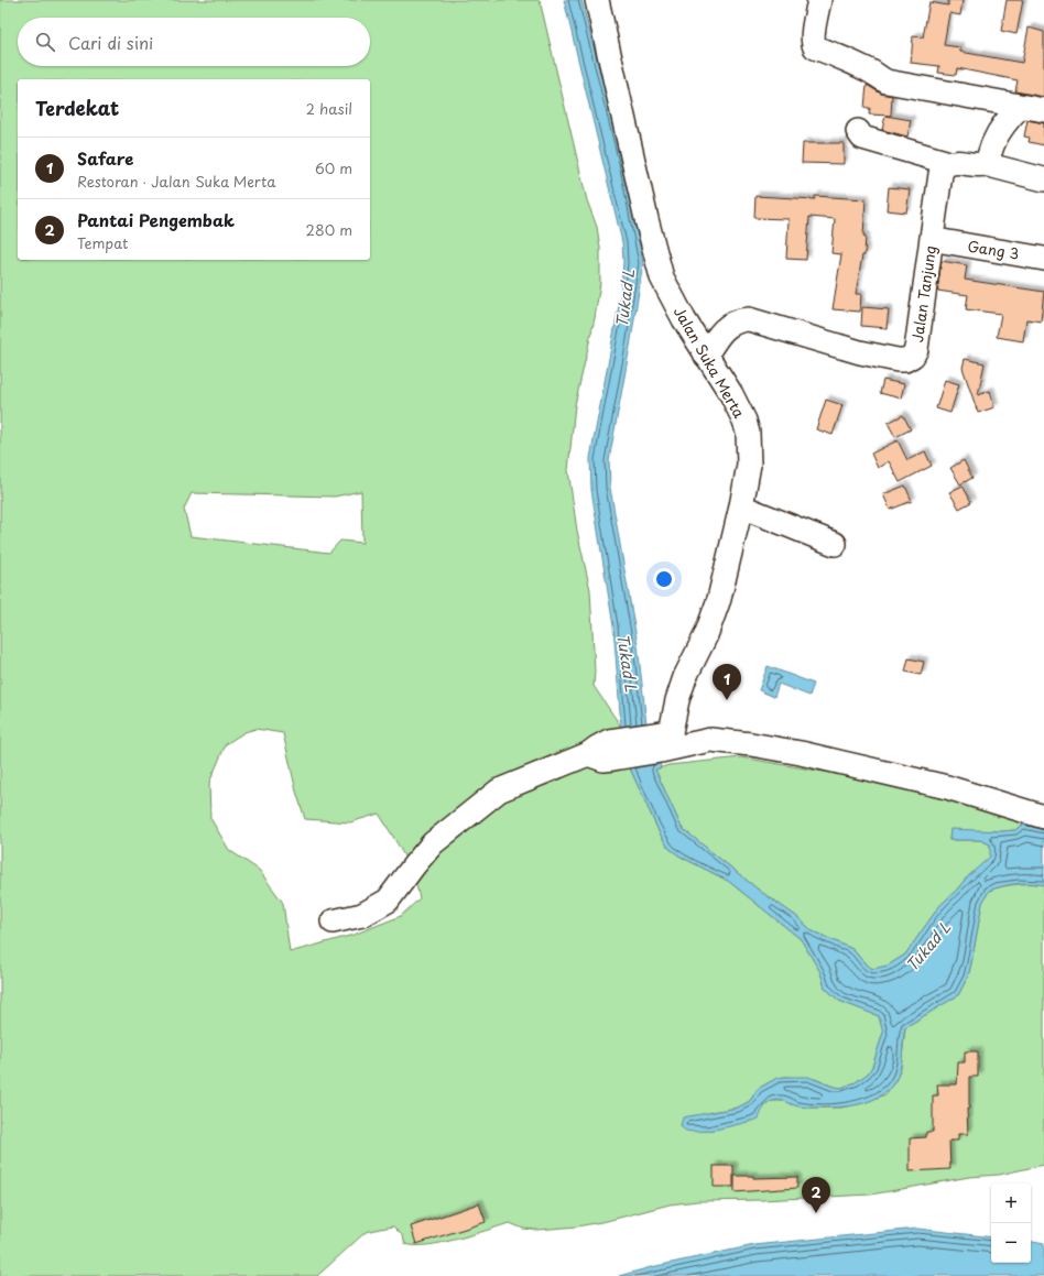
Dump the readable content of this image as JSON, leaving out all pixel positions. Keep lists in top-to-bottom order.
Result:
{
  "streets": {
    "street": ["Gang 3", "Jalan Tanjung", "Jalan Suka Merta"]
  },
  "crossings": [
    ["Jalan Tanjung", "Jalan Suka Merta"]
  ],
  "water": ["Tukad L"],
  "page": {
    "search": "Cari di sini",
    "heading": ["Terdekat", "2 hasil"],
    "list": [
      {
        "mark": "1",
        "name": "Safare",
        "note": "Restoran · Jalan Suka Merta",
        "value": "60 m"
      },
      {
        "mark": "2",
        "name": "Pantai Pengembak",
        "note": "Tempat",
        "value": "280 m"
      }
    ],
    "pins": ["1", "2"],
    "map_buttons": ["+", "−"]
  }
}
